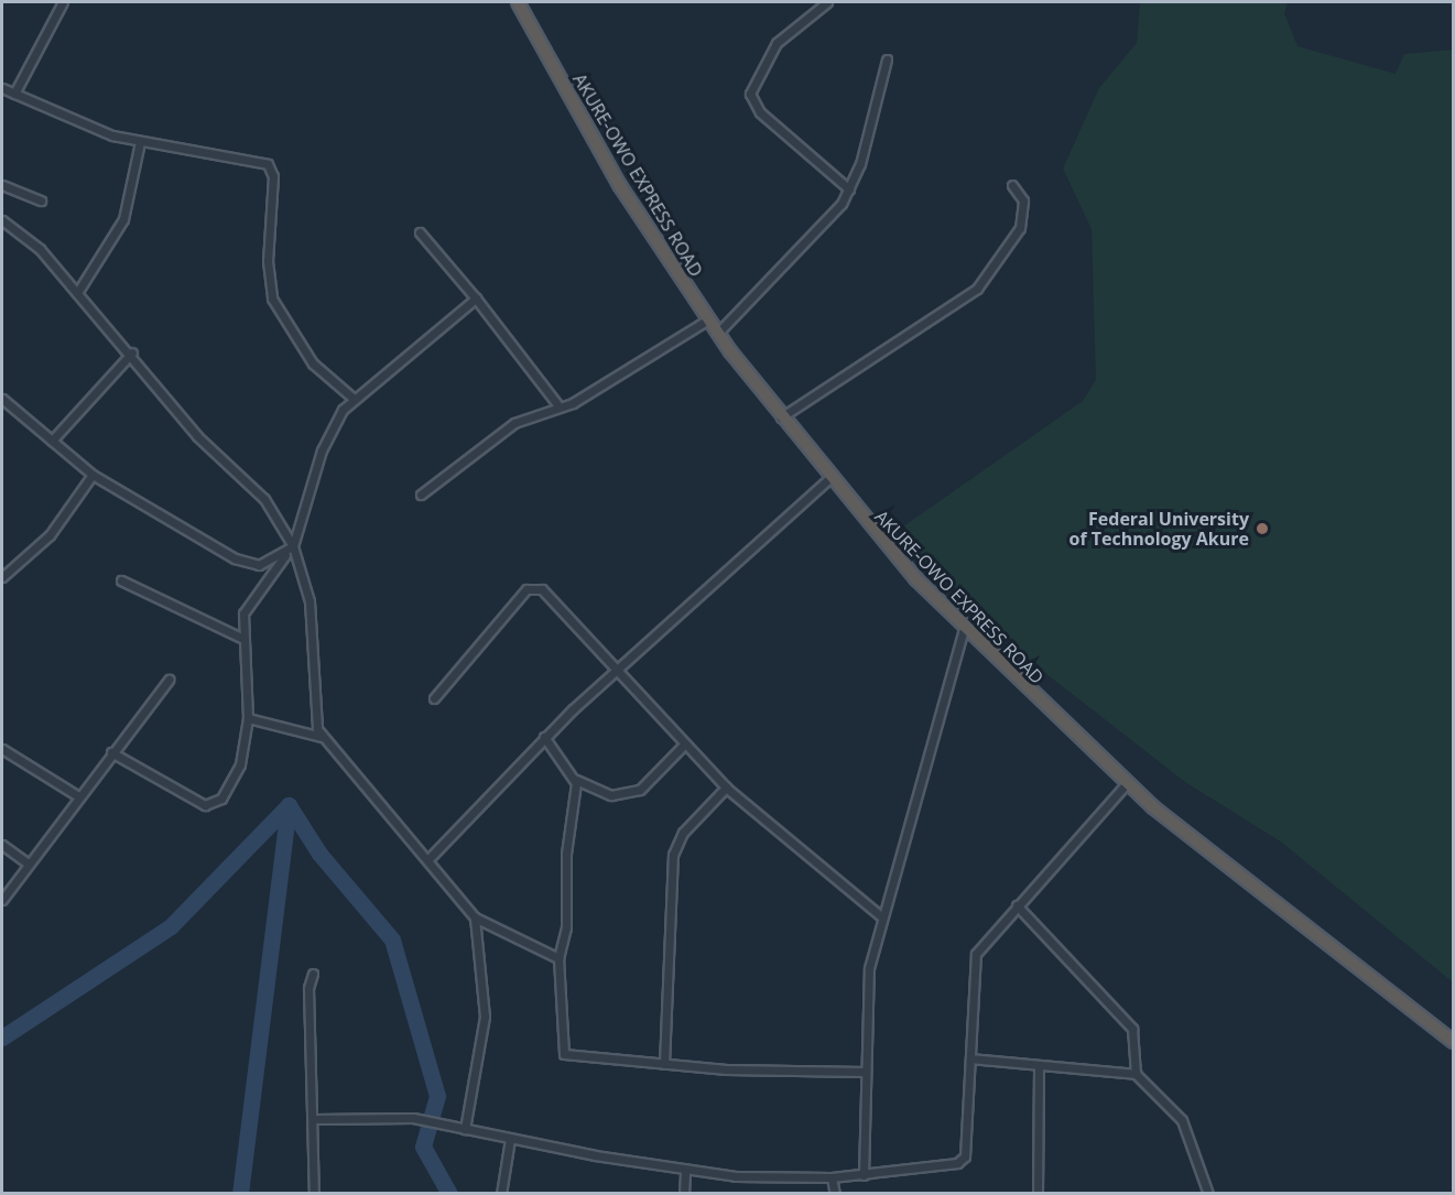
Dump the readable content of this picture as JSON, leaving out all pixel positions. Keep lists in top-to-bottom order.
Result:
{
  "streets": {
    "highway": ["AKURE-OWO EXPRESS ROAD"]
  },
  "places": ["Federal University of Technology Akure"]
}
